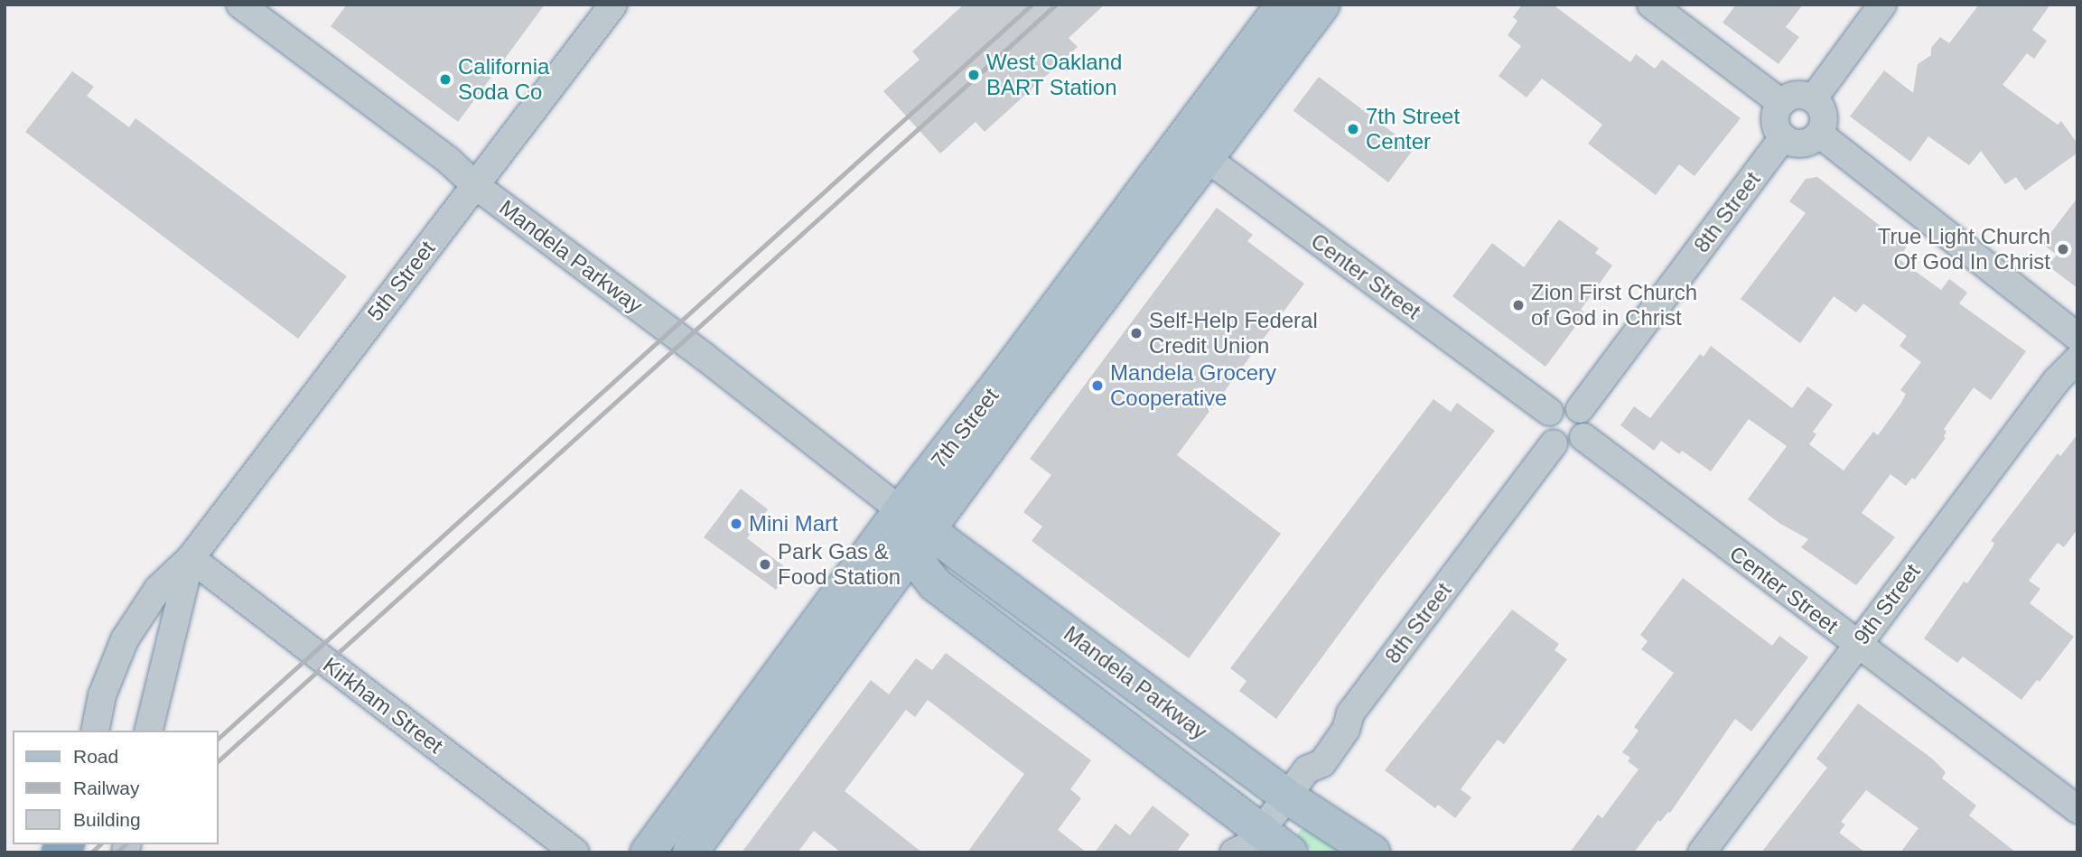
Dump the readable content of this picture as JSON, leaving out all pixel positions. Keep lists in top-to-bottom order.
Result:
{
  "streets": {
    "main road": ["Mandela Parkway", "7th Street"],
    "street": [
      "8th Street",
      "Center Street",
      "5th Street",
      "9th Street",
      "Kirkham Street"
    ]
  },
  "crossings": [
    ["8th Street", "Mandela Parkway"],
    ["8th Street", "Center Street"],
    ["Mandela Parkway", "5th Street"],
    ["Mandela Parkway", "7th Street"],
    ["Center Street", "7th Street"],
    ["Center Street", "9th Street"],
    ["5th Street", "Kirkham Street"]
  ],
  "places": [
    "West Oakland BART Station",
    "California Soda Co",
    "7th Street Center",
    "True Light Church Of God In Christ",
    "Zion First Church of God in Christ",
    "Self-Help Federal Credit Union",
    "Mandela Grocery Cooperative",
    "Mini Mart",
    "Park Gas & Food Station"
  ],
  "legend": ["Road", "Railway", "Building"]
}
